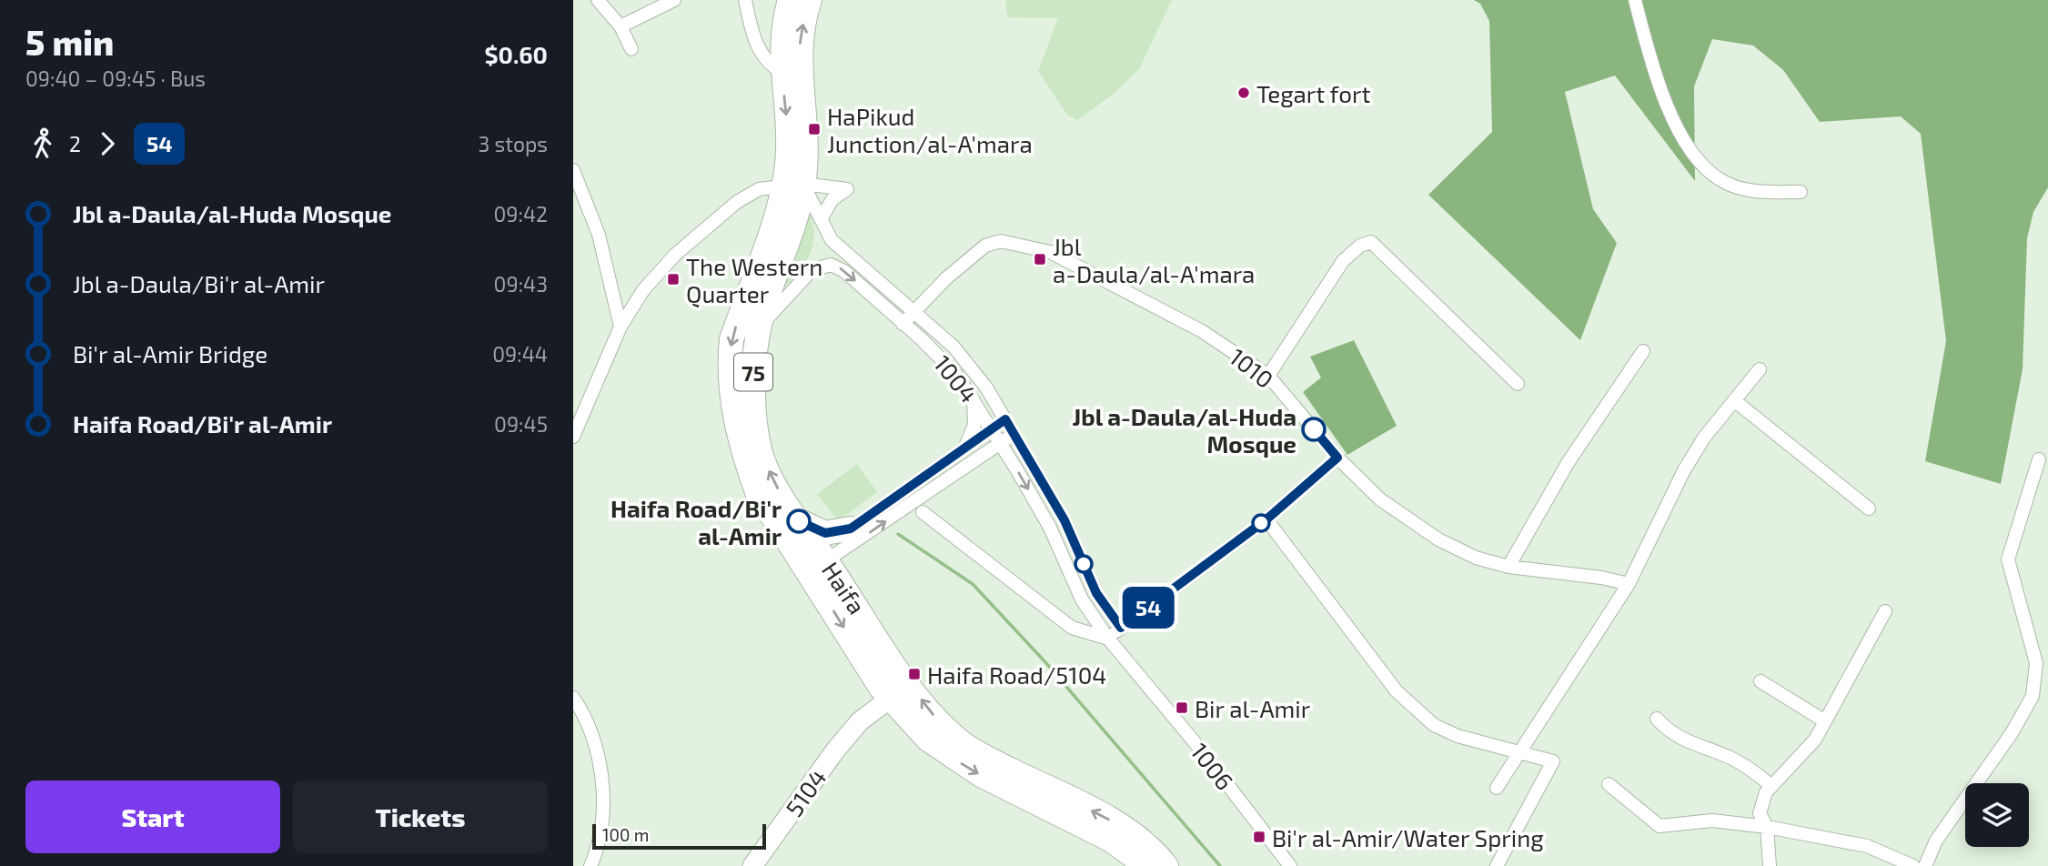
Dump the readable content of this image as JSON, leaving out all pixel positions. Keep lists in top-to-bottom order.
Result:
{
  "streets": {
    "highway": ["75", "Haifa"],
    "street": [
      "1010",
      "1004",
      "1006",
      "5104"
    ]
  },
  "crossings": [
    ["1010", "1004"],
    ["75", "1004"],
    ["75", "Haifa"],
    ["1004", "Haifa"],
    ["1004", "1006"],
    ["Haifa", "5104"]
  ],
  "places": {
    "other": ["Tegart fort", "Jbl a-Daula/al-Huda Mosque", "Haifa Road/Bi'r al-Amir"],
    "transit": [
      "HaPikud Junction/al-A'mara",
      "Jbl a-Daula/al-A'mara",
      "The Western Quarter",
      "Haifa Road/5104",
      "Bir al-Amir",
      "Bi'r al-Amir/Water Spring"
    ]
  },
  "lines": ["bus line 54"],
  "scale_bar": "100 m",
  "page": {
    "heading": ["5 min", "09:40 – 09:45 · Bus", "$0.60"],
    "on_map": "54",
    "legs": ["2", "54", "3 stops"],
    "list": [
      {
        "name": "Jbl a-Daula/al-Huda Mosque",
        "value": "09:42"
      },
      {
        "name": "Jbl a-Daula/Bi'r al-Amir",
        "value": "09:43"
      },
      {
        "name": "Bi'r al-Amir Bridge",
        "value": "09:44"
      },
      {
        "name": "Haifa Road/Bi'r al-Amir",
        "value": "09:45"
      }
    ],
    "buttons": ["Start", "Tickets"],
    "scale": "100 m"
  }
}
